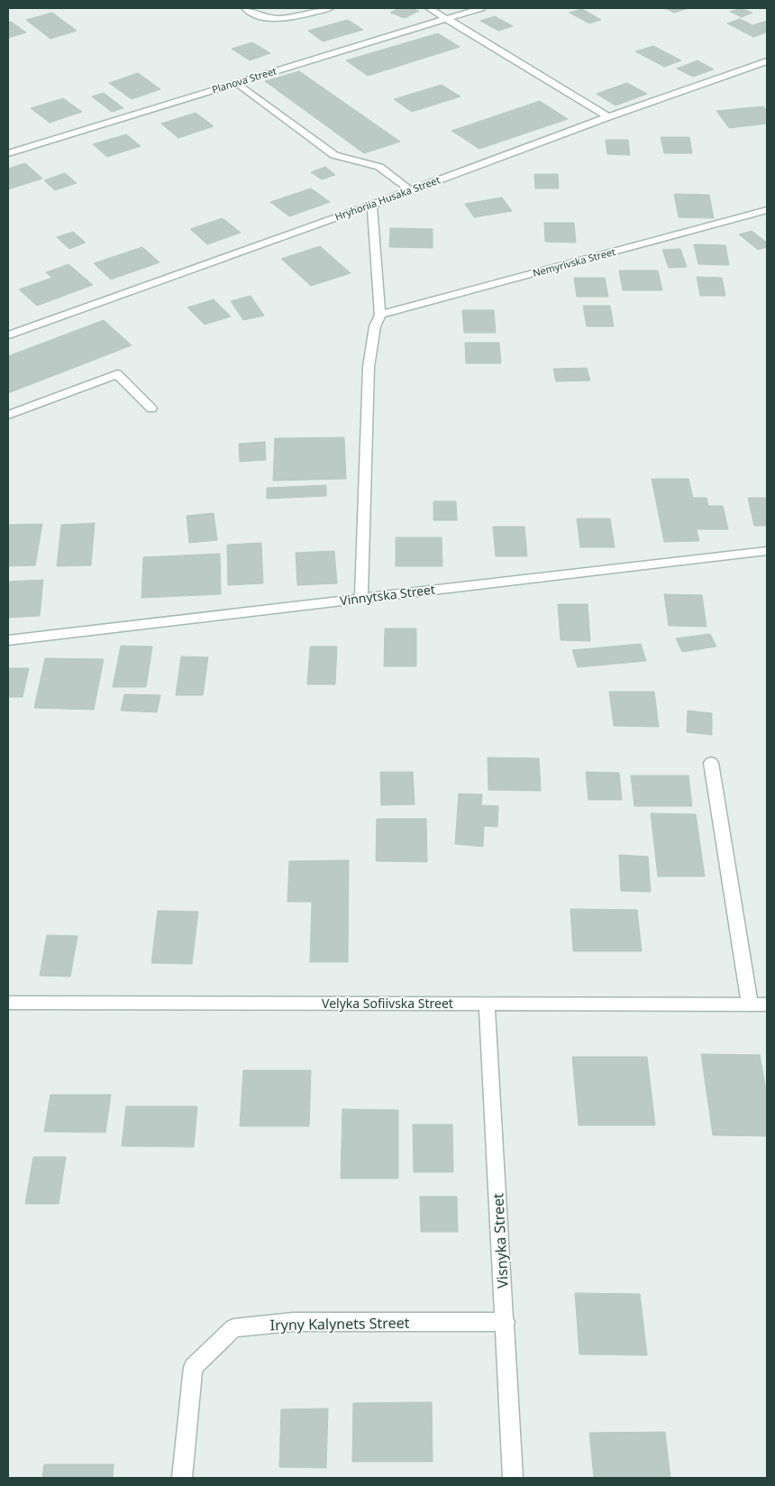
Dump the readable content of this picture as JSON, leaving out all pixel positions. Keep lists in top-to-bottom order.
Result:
{
  "streets": {
    "street": [
      "Planova Street",
      "Hryhoriia Husaka Street",
      "Nemyrivska Street",
      "Vinnytska Street",
      "Velyka Sofiivska Street",
      "Visnyka Street",
      "Iryny Kalynets Street"
    ]
  },
  "crossings": [
    ["Velyka Sofiivska Street", "Visnyka Street"],
    ["Visnyka Street", "Iryny Kalynets Street"]
  ]
}
